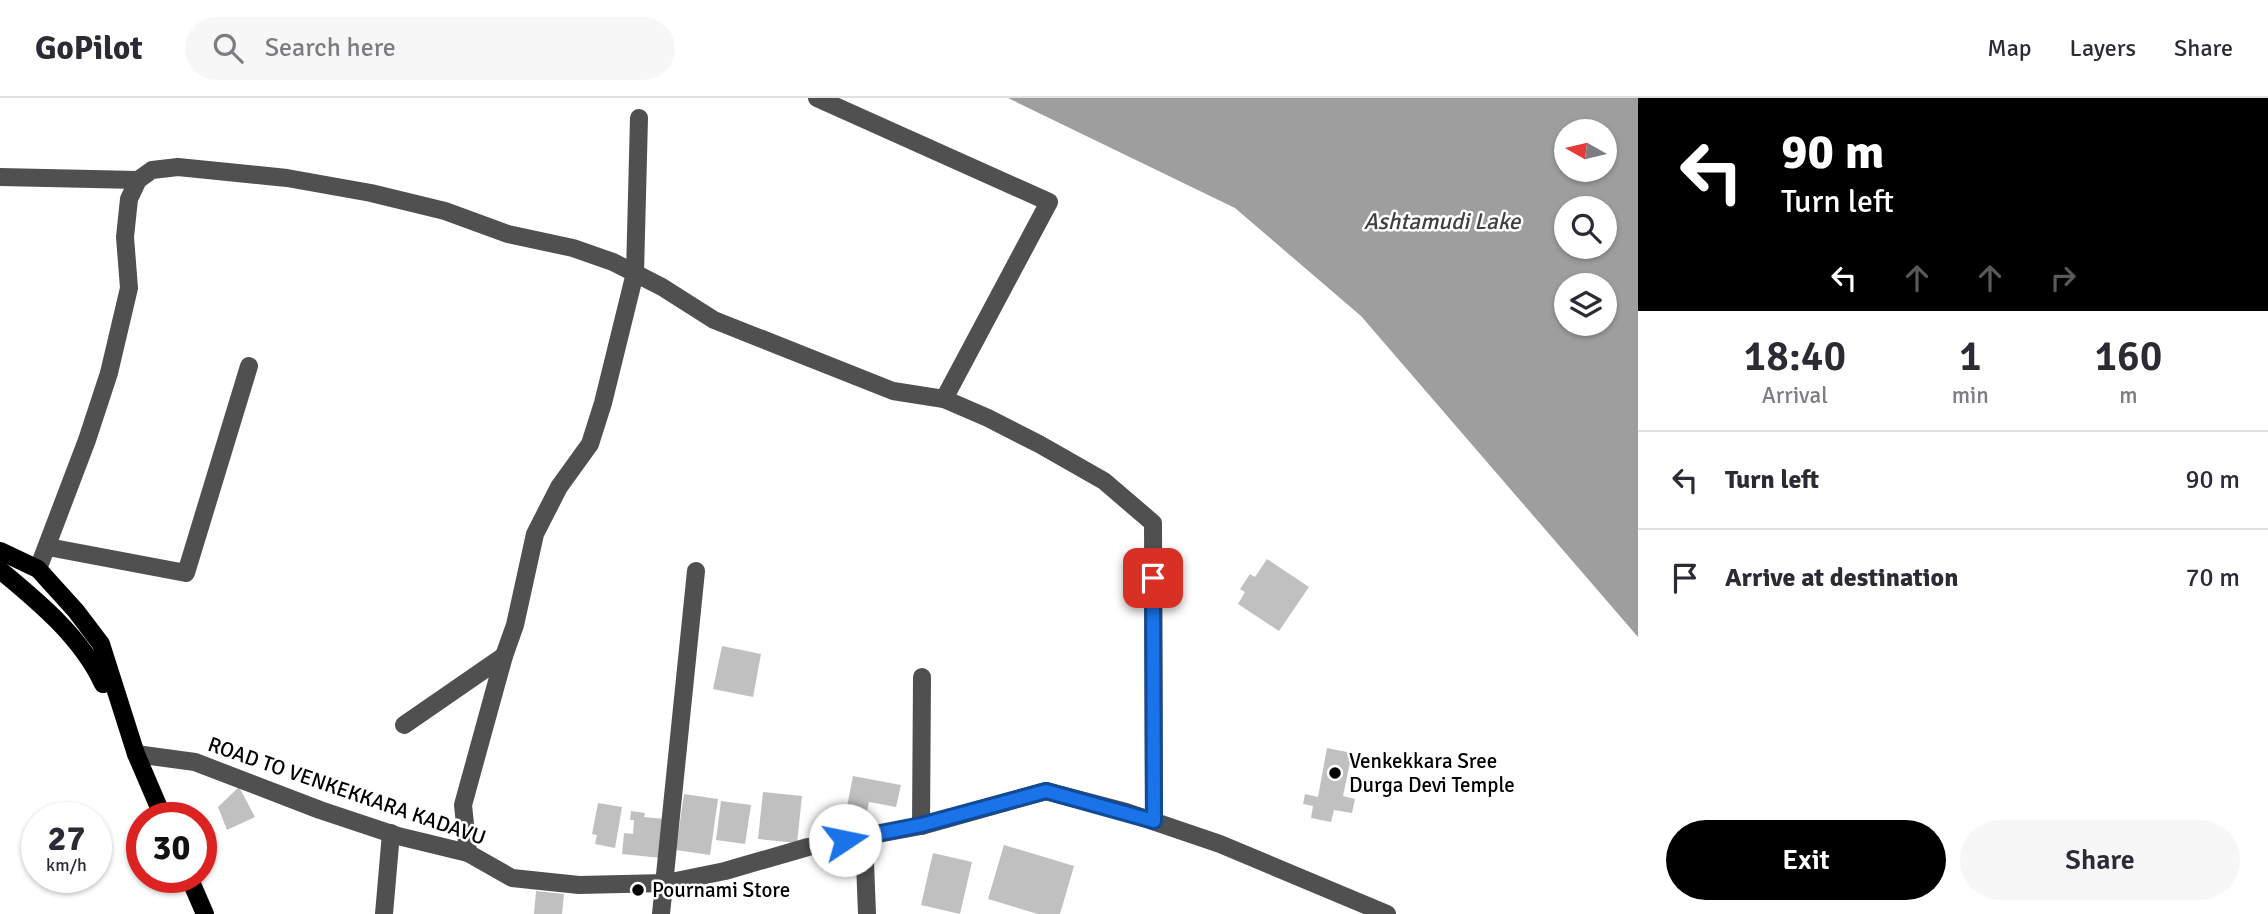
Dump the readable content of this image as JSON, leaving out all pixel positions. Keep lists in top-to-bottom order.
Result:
{
  "streets": {
    "street": ["ROAD TO VENKEKKARA KADAVU"]
  },
  "water": ["Ashtamudi Lake"],
  "places": ["Venkekkara Sree Durga Devi Temple", "Pournami Store"],
  "north": "left",
  "page": {
    "header": "GoPilot",
    "search": "Search here",
    "nav": ["Map", "Layers", "Share"],
    "turn": ["90 m", "Turn left"],
    "eta": [
      "18:40",
      "Arrival",
      "1",
      "min",
      "160",
      "m"
    ],
    "list": [
      {
        "name": "Turn left",
        "value": "90 m"
      },
      {
        "name": "Arrive at destination",
        "value": "70 m"
      }
    ],
    "speed": "27 km/h",
    "limit": "30",
    "buttons": ["Exit", "Share"]
  }
}
